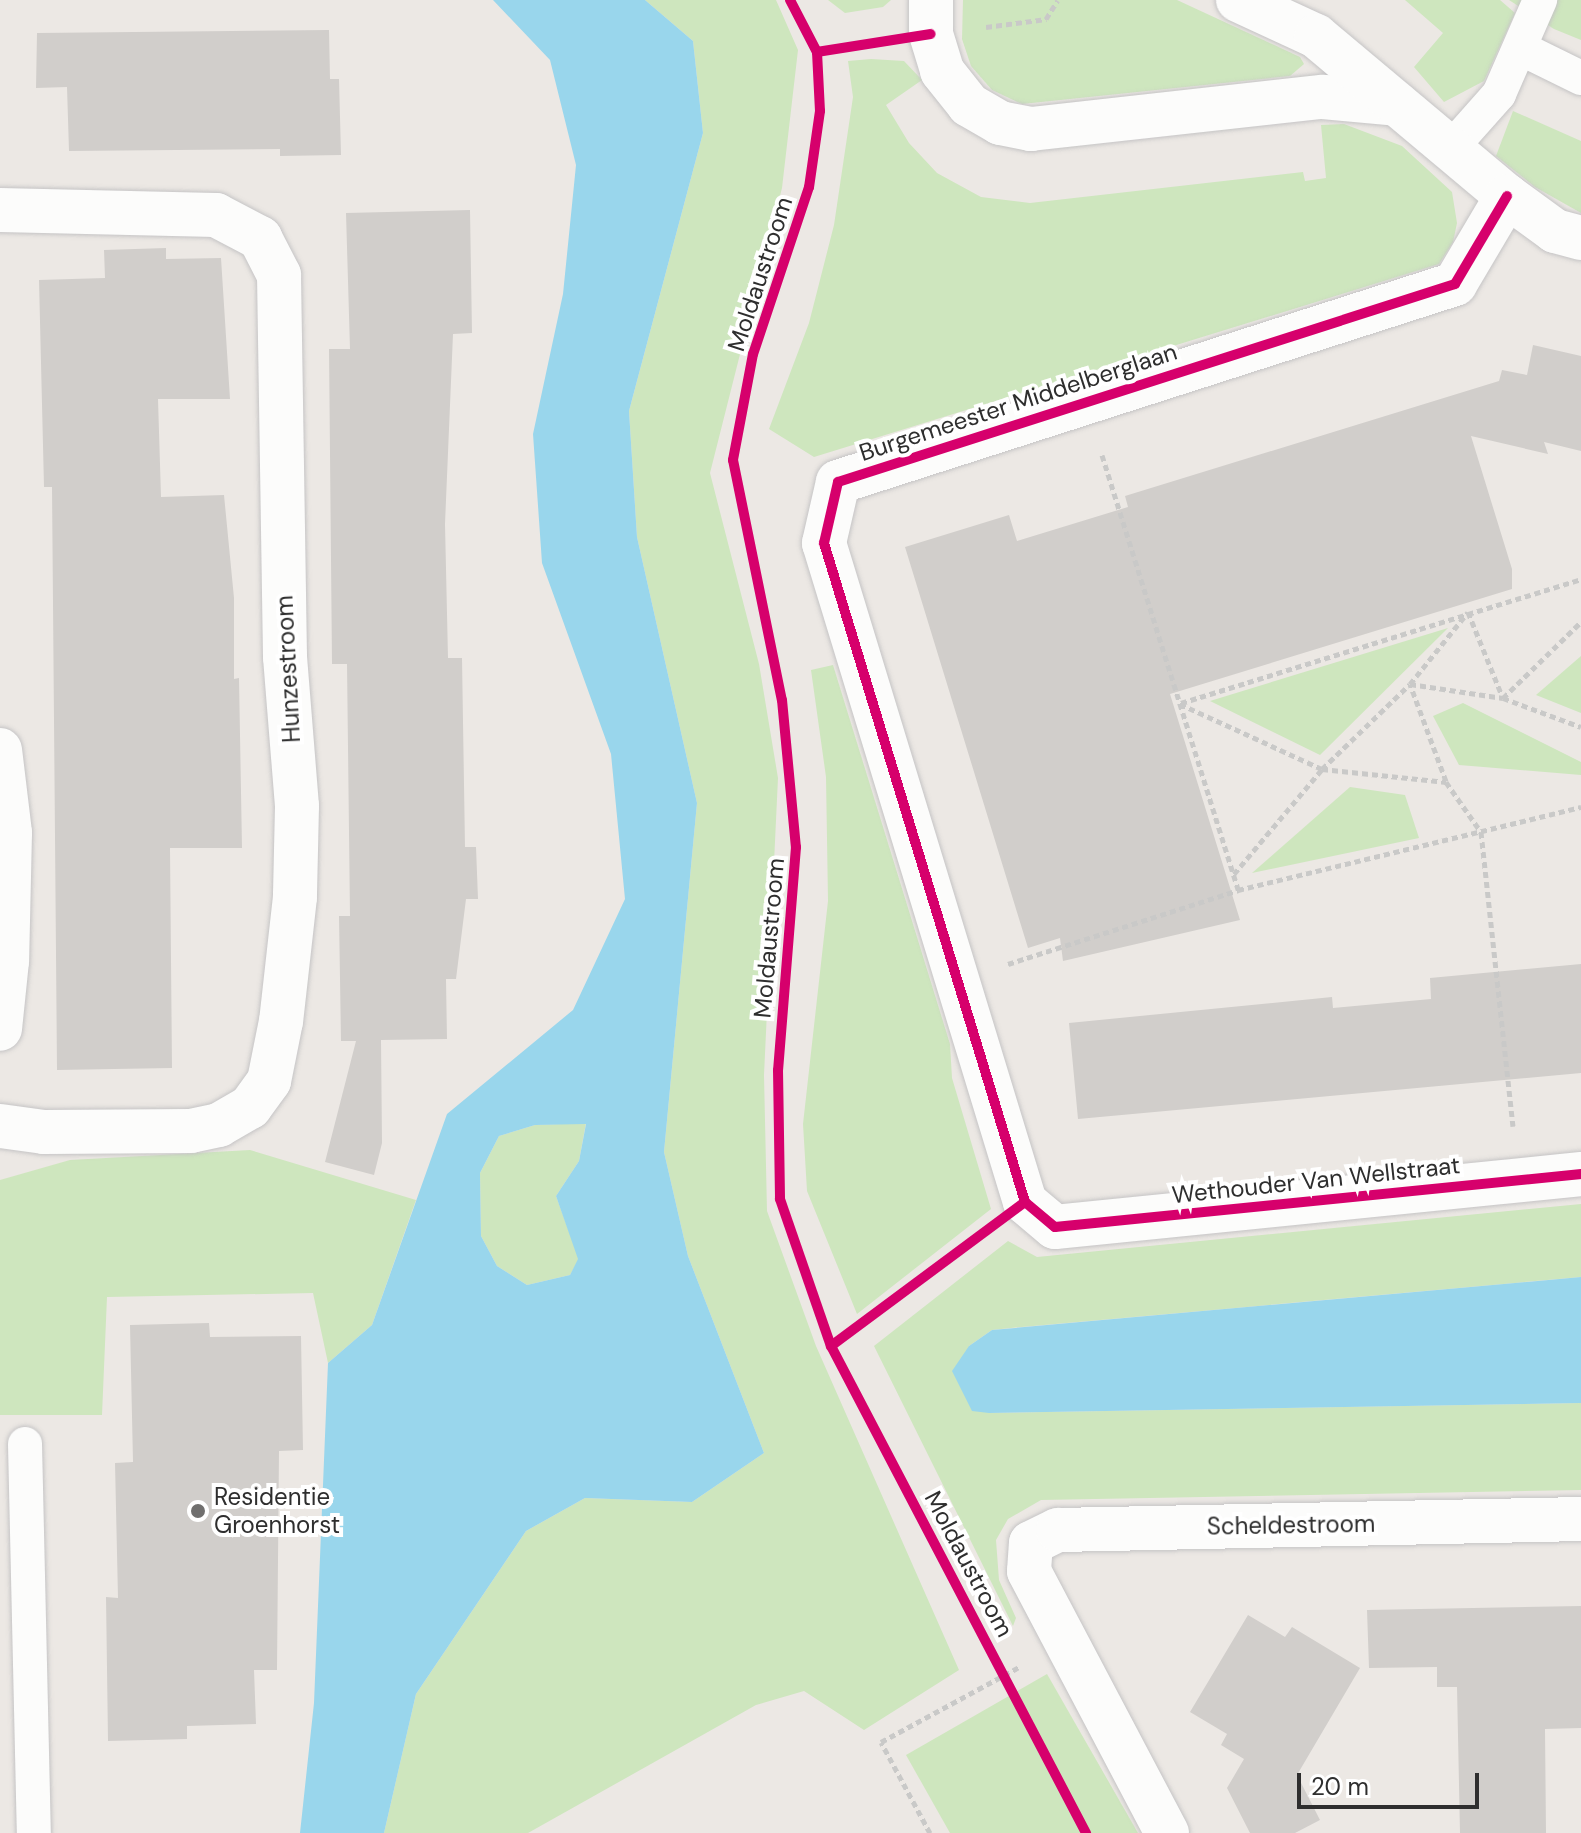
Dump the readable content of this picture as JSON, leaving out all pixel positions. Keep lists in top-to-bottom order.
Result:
{
  "streets": {
    "street": [
      "Moldaustroom",
      "Burgemeester Middelberglaan",
      "Hunzestroom",
      "Wethouder Van Wellstraat",
      "Scheldestroom"
    ]
  },
  "crossings": [
    ["Moldaustroom", "Scheldestroom"],
    ["Burgemeester Middelberglaan", "Wethouder Van Wellstraat"]
  ],
  "places": ["Residentie Groenhorst"],
  "scale_bar": "20 m"
}
